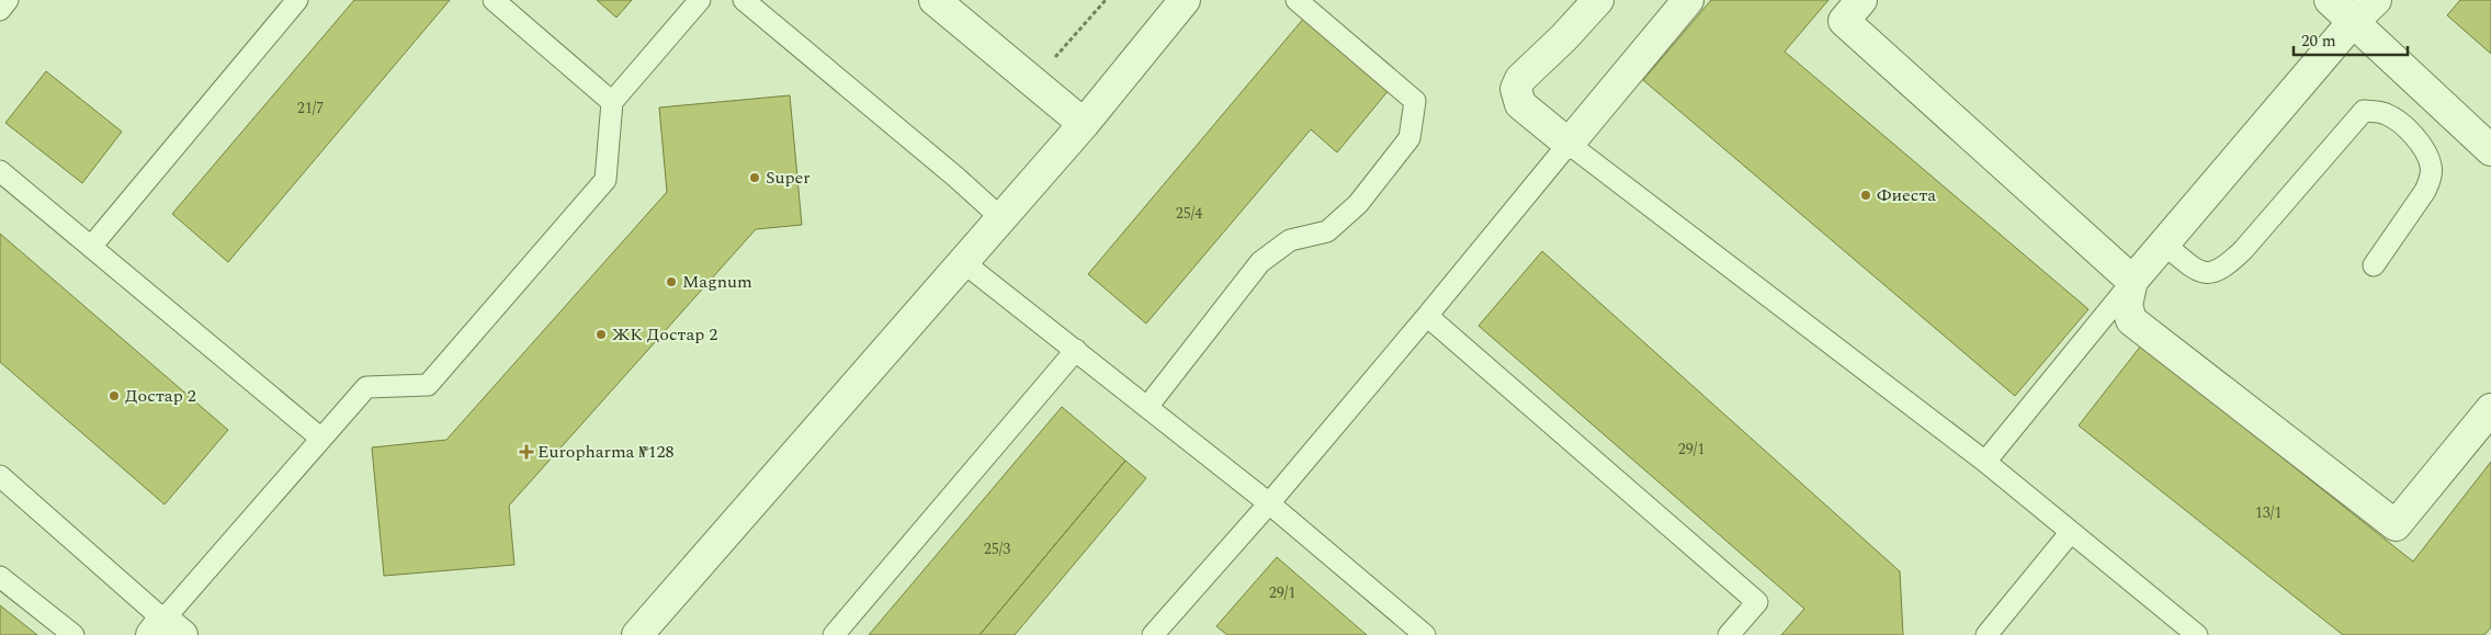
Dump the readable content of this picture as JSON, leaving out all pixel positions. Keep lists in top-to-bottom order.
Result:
{
  "places": {
    "other": [
      "Super",
      "Фиеста",
      "Magnum",
      "ЖК Достар 2",
      "Достар 2"
    ],
    "health": ["Europharma №128"]
  },
  "house_numbers": [
    "21/7",
    "25/4",
    "29/1",
    "13/1",
    "25/3",
    "29/1"
  ],
  "scale_bar": "20 m"
}
